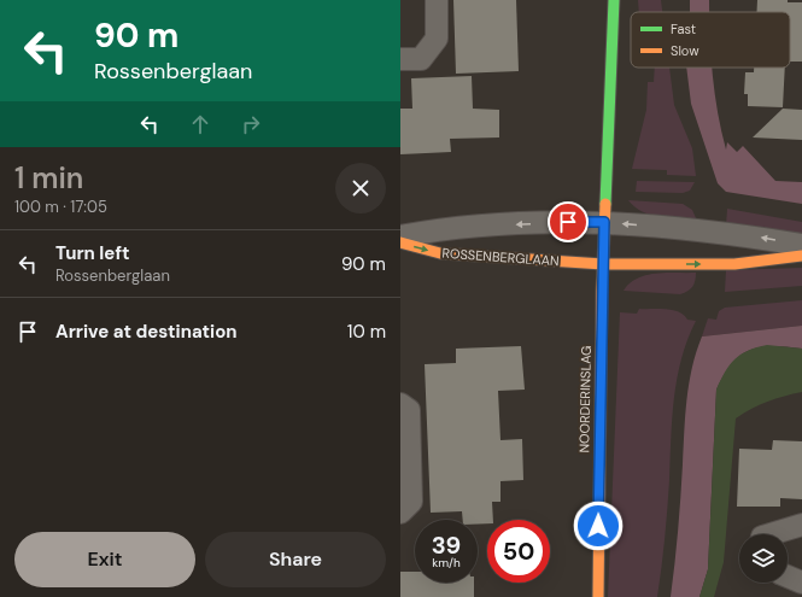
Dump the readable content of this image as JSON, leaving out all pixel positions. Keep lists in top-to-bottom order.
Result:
{
  "streets": {
    "main road": ["ROSSENBERGLAAN", "NOORDERINSLAG"]
  },
  "crossings": [
    ["ROSSENBERGLAAN", "NOORDERINSLAG"]
  ],
  "legend": ["Fast", "Slow"],
  "page": {
    "turn": ["90 m", "Rossenberglaan"],
    "heading": ["1 min", "100 m · 17:05"],
    "list": [
      {
        "name": "Turn left",
        "note": "Rossenberglaan",
        "value": "90 m"
      },
      {
        "name": "Arrive at destination",
        "value": "10 m"
      }
    ],
    "speed": "39 km/h",
    "limit": "50",
    "buttons": ["Exit", "Share"]
  }
}
